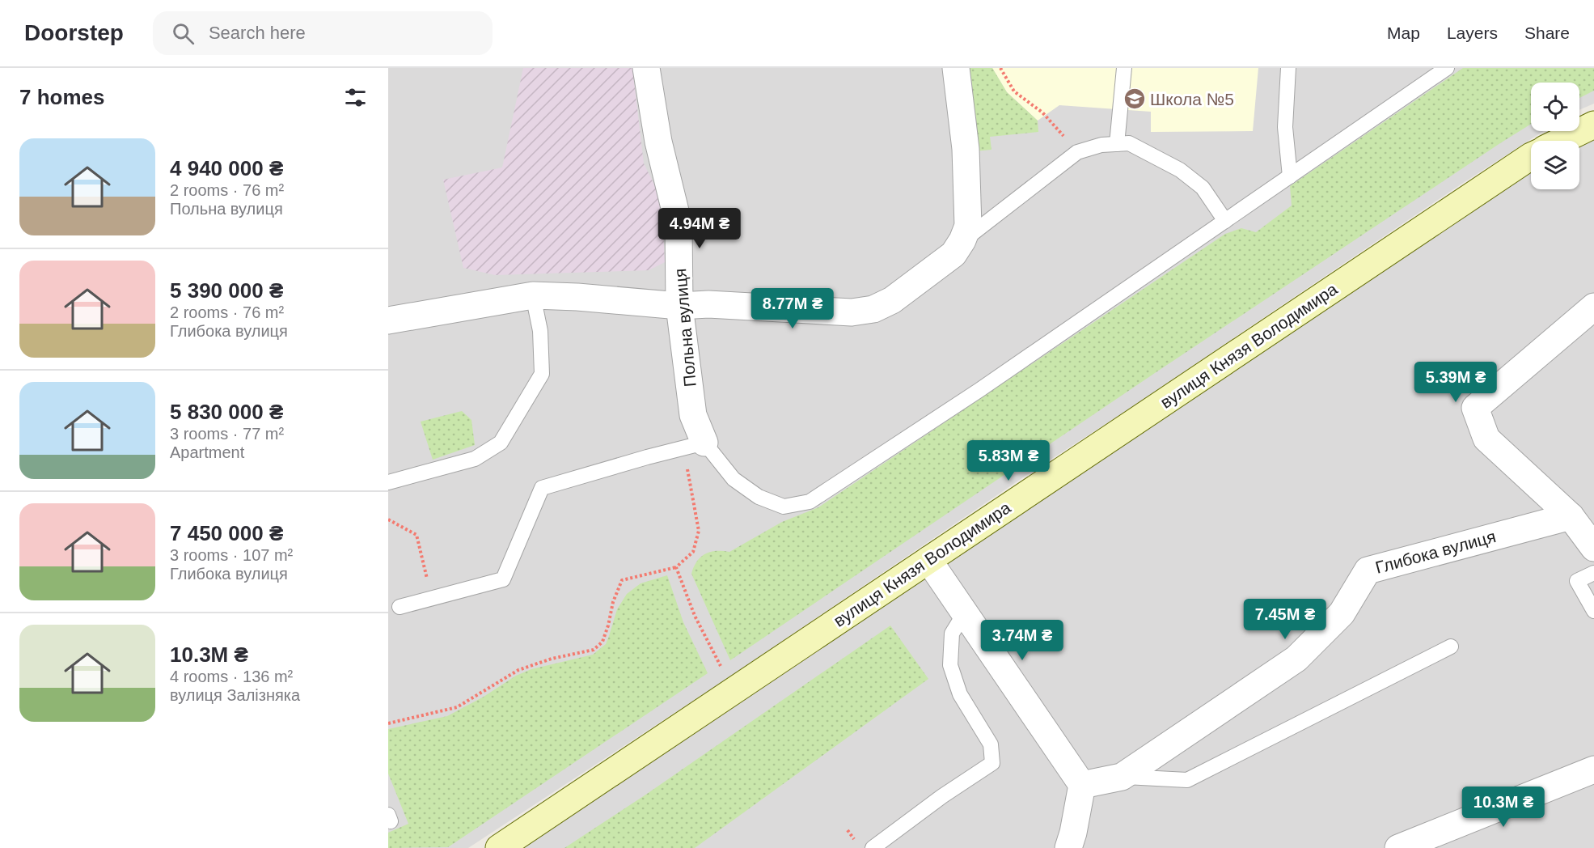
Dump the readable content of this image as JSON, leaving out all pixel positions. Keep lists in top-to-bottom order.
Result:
{
  "streets": {
    "main road": ["вулиця Князя Володимира"],
    "street": ["Польна вулиця", "Глибока вулиця"]
  },
  "places": {
    "school or university": ["Школа №5"]
  },
  "page": {
    "header": "Doorstep",
    "search": "Search here",
    "nav": ["Map", "Layers", "Share"],
    "heading": "7 homes",
    "list": [
      {
        "name": "4 940 000 ₴",
        "note": "2 rooms · 76 m² · Польна вулиця"
      },
      {
        "name": "5 390 000 ₴",
        "note": "2 rooms · 76 m² · Глибока вулиця"
      },
      {
        "name": "5 830 000 ₴",
        "note": "3 rooms · 77 m² · Apartment"
      },
      {
        "name": "7 450 000 ₴",
        "note": "3 rooms · 107 m² · Глибока вулиця"
      },
      {
        "name": "10.3M ₴",
        "note": "4 rooms · 136 m² · вулиця Залізняка"
      }
    ],
    "price": [
      "4.94M ₴",
      "8.77M ₴",
      "5.39M ₴",
      "5.83M ₴",
      "7.45M ₴",
      "3.74M ₴",
      "10.3M ₴"
    ]
  }
}
